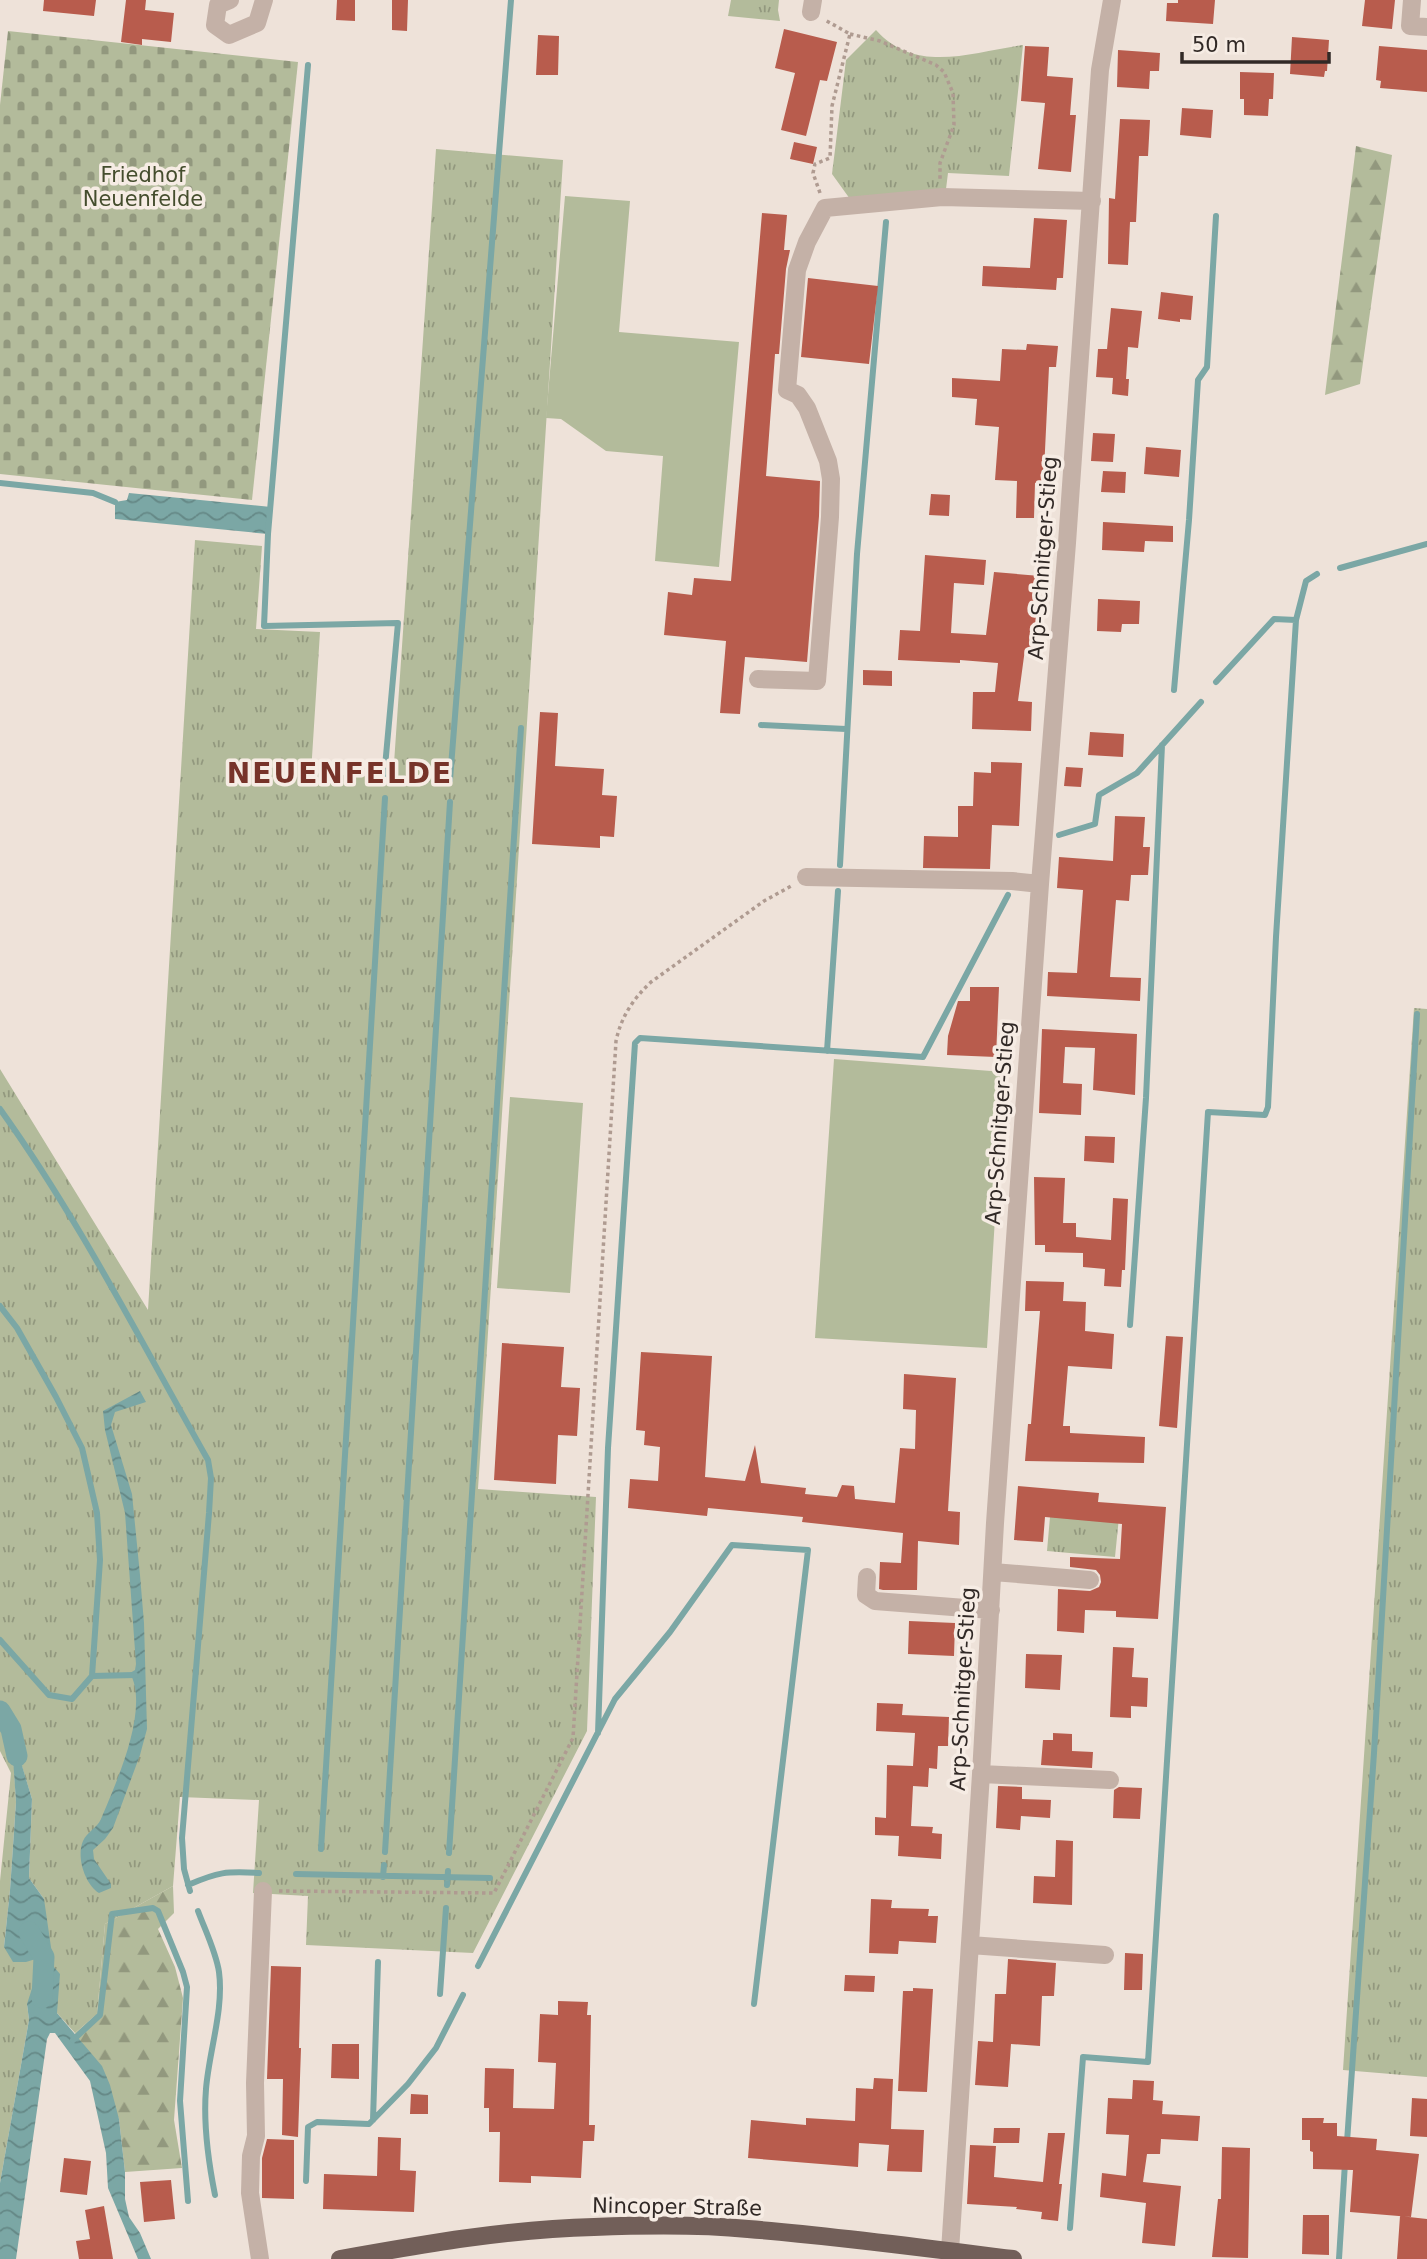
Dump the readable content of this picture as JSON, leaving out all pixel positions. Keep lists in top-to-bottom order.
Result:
{
  "streets": {
    "main road": ["Nincoper Straße"],
    "street": ["Arp-Schnitger-Stieg"]
  },
  "crossings": [
    ["Arp-Schnitger-Stieg", "Nincoper Straße"]
  ],
  "districts": ["NEUENFELDE"],
  "parks": ["Friedhof Neuenfelde"],
  "scale_bar": "50 m"
}
